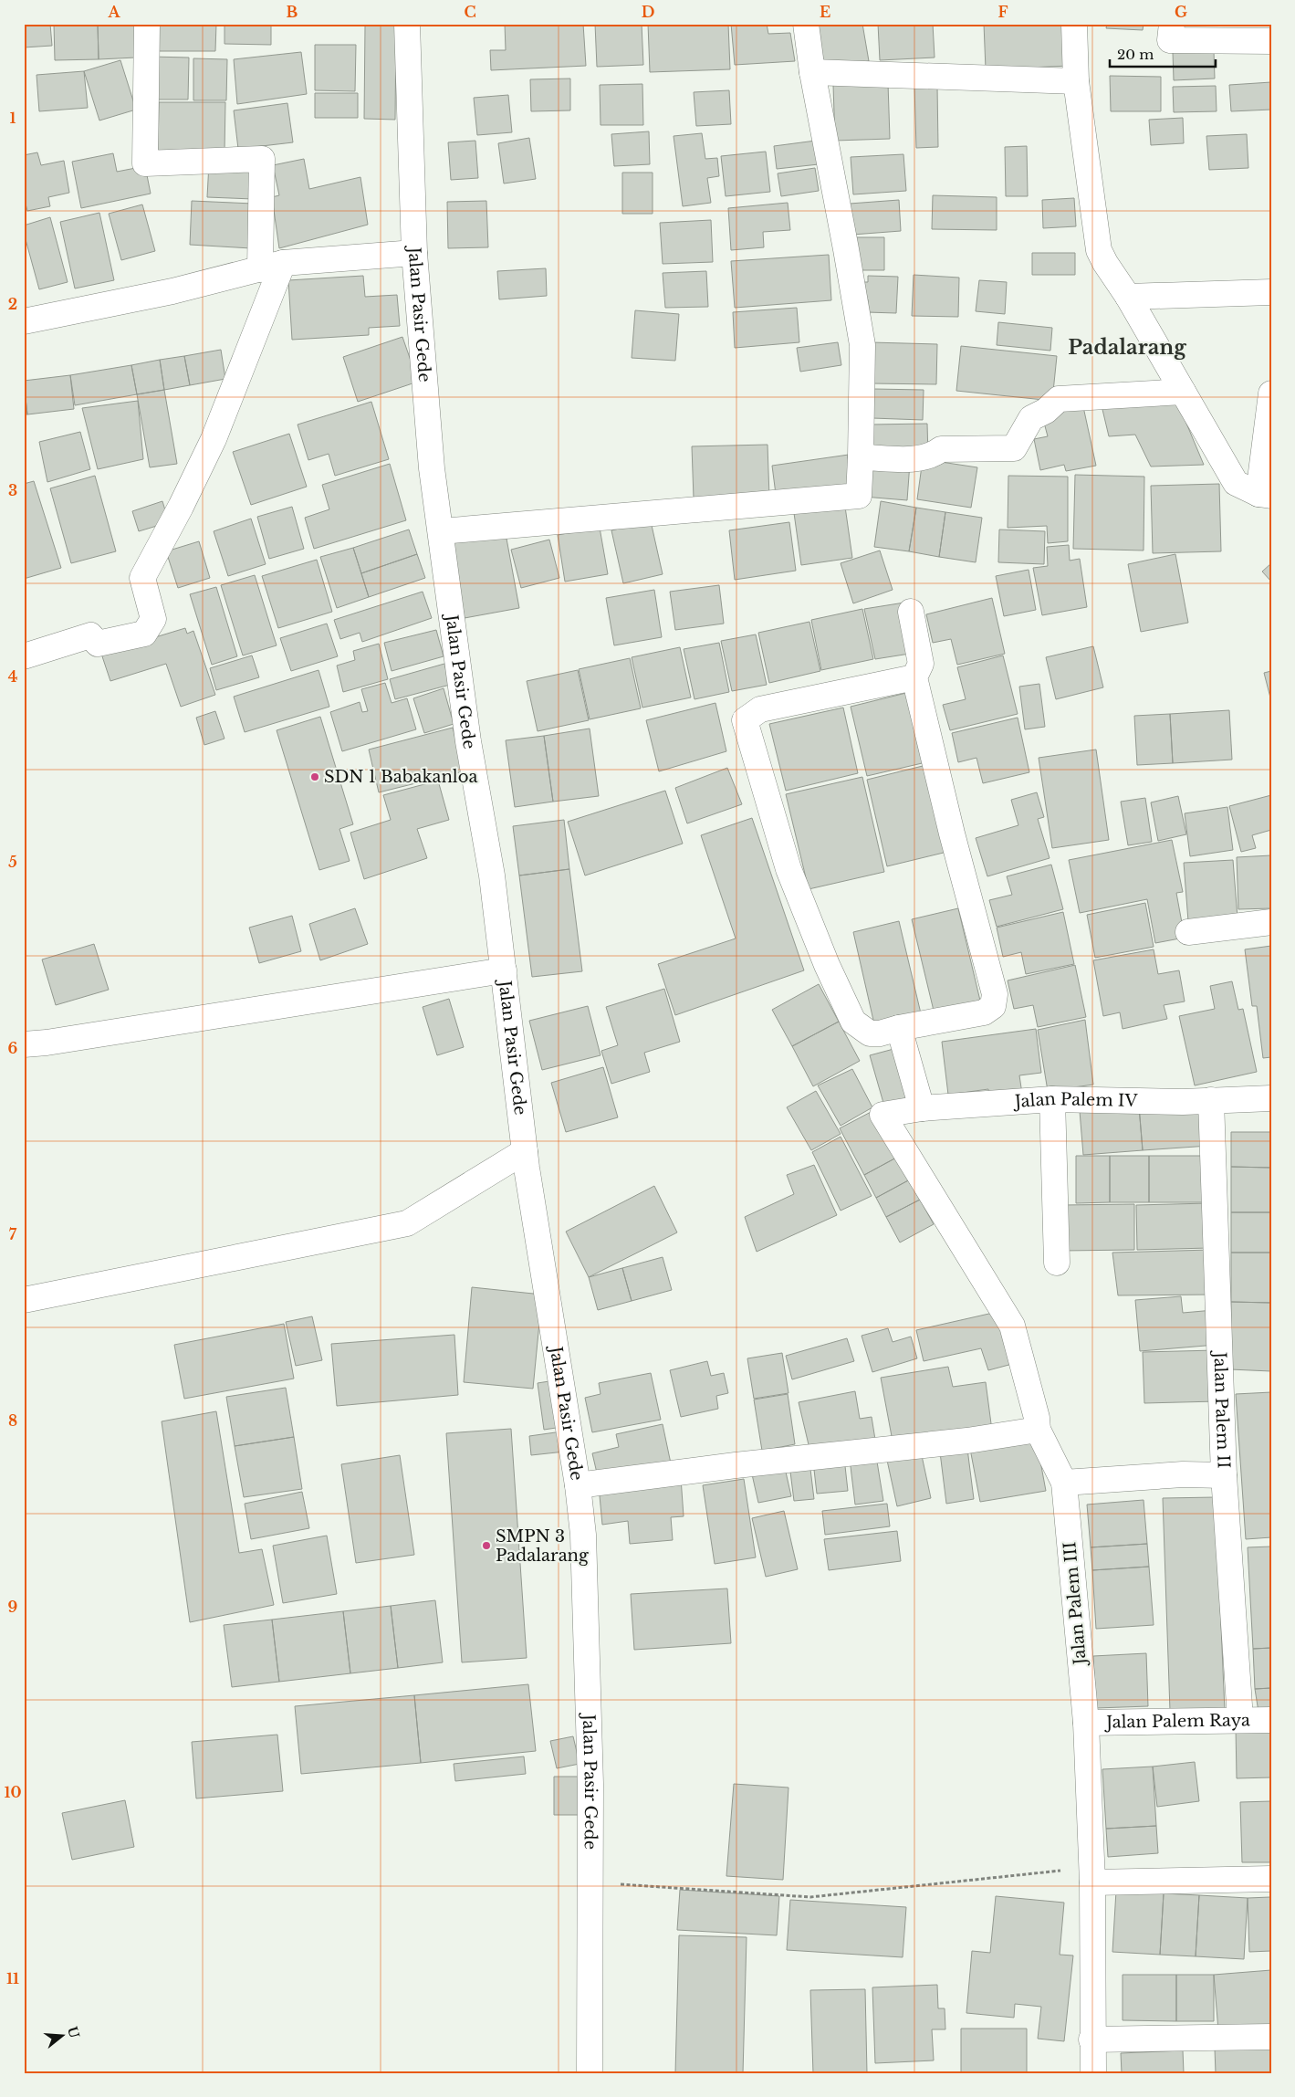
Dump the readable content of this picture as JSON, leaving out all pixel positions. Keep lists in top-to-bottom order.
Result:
{
  "streets": {
    "street": [
      "Jalan Pasir Gede",
      "Jalan Palem IV",
      "Jalan Palem II",
      "Jalan Palem III",
      "Jalan Palem Raya"
    ]
  },
  "crossings": [
    ["Jalan Palem IV", "Jalan Palem II"],
    ["Jalan Palem II", "Jalan Palem Raya"],
    ["Jalan Palem III", "Jalan Palem Raya"]
  ],
  "districts": ["Padalarang"],
  "places": ["SDN 1 Babakanloa", "SMPN 3 Padalarang"],
  "scale_bar": "20 m",
  "north": "right",
  "grid": {
    "columns": [
      "A",
      "B",
      "C",
      "D",
      "E",
      "F",
      "G"
    ],
    "rows": [
      "1",
      "2",
      "3",
      "4",
      "5",
      "6",
      "7",
      "8",
      "9",
      "10",
      "11"
    ]
  }
}
